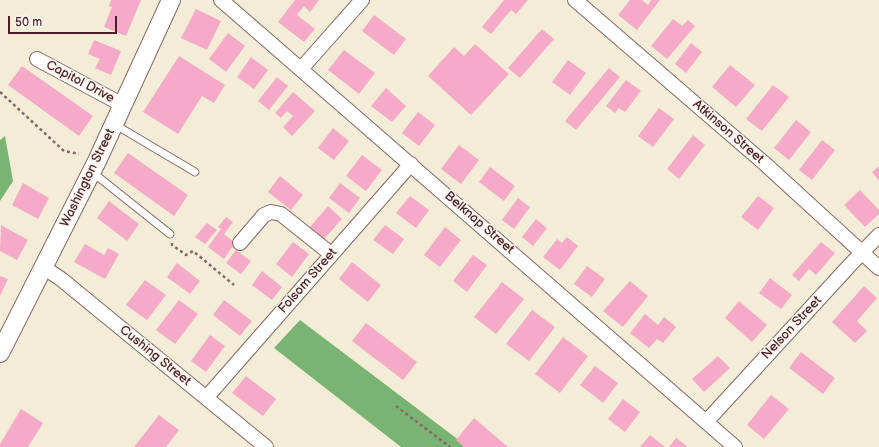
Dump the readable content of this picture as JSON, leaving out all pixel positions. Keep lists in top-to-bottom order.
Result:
{
  "streets": {
    "street": [
      "Capitol Drive",
      "Atkinson Street",
      "Washington Street",
      "Belknap Street",
      "Folsom Street",
      "Nelson Street",
      "Cushing Street"
    ]
  },
  "crossings": [
    ["Capitol Drive", "Washington Street"],
    ["Atkinson Street", "Nelson Street"],
    ["Washington Street", "Cushing Street"],
    ["Belknap Street", "Folsom Street"],
    ["Belknap Street", "Nelson Street"],
    ["Folsom Street", "Cushing Street"]
  ],
  "scale_bar": "50 m"
}
